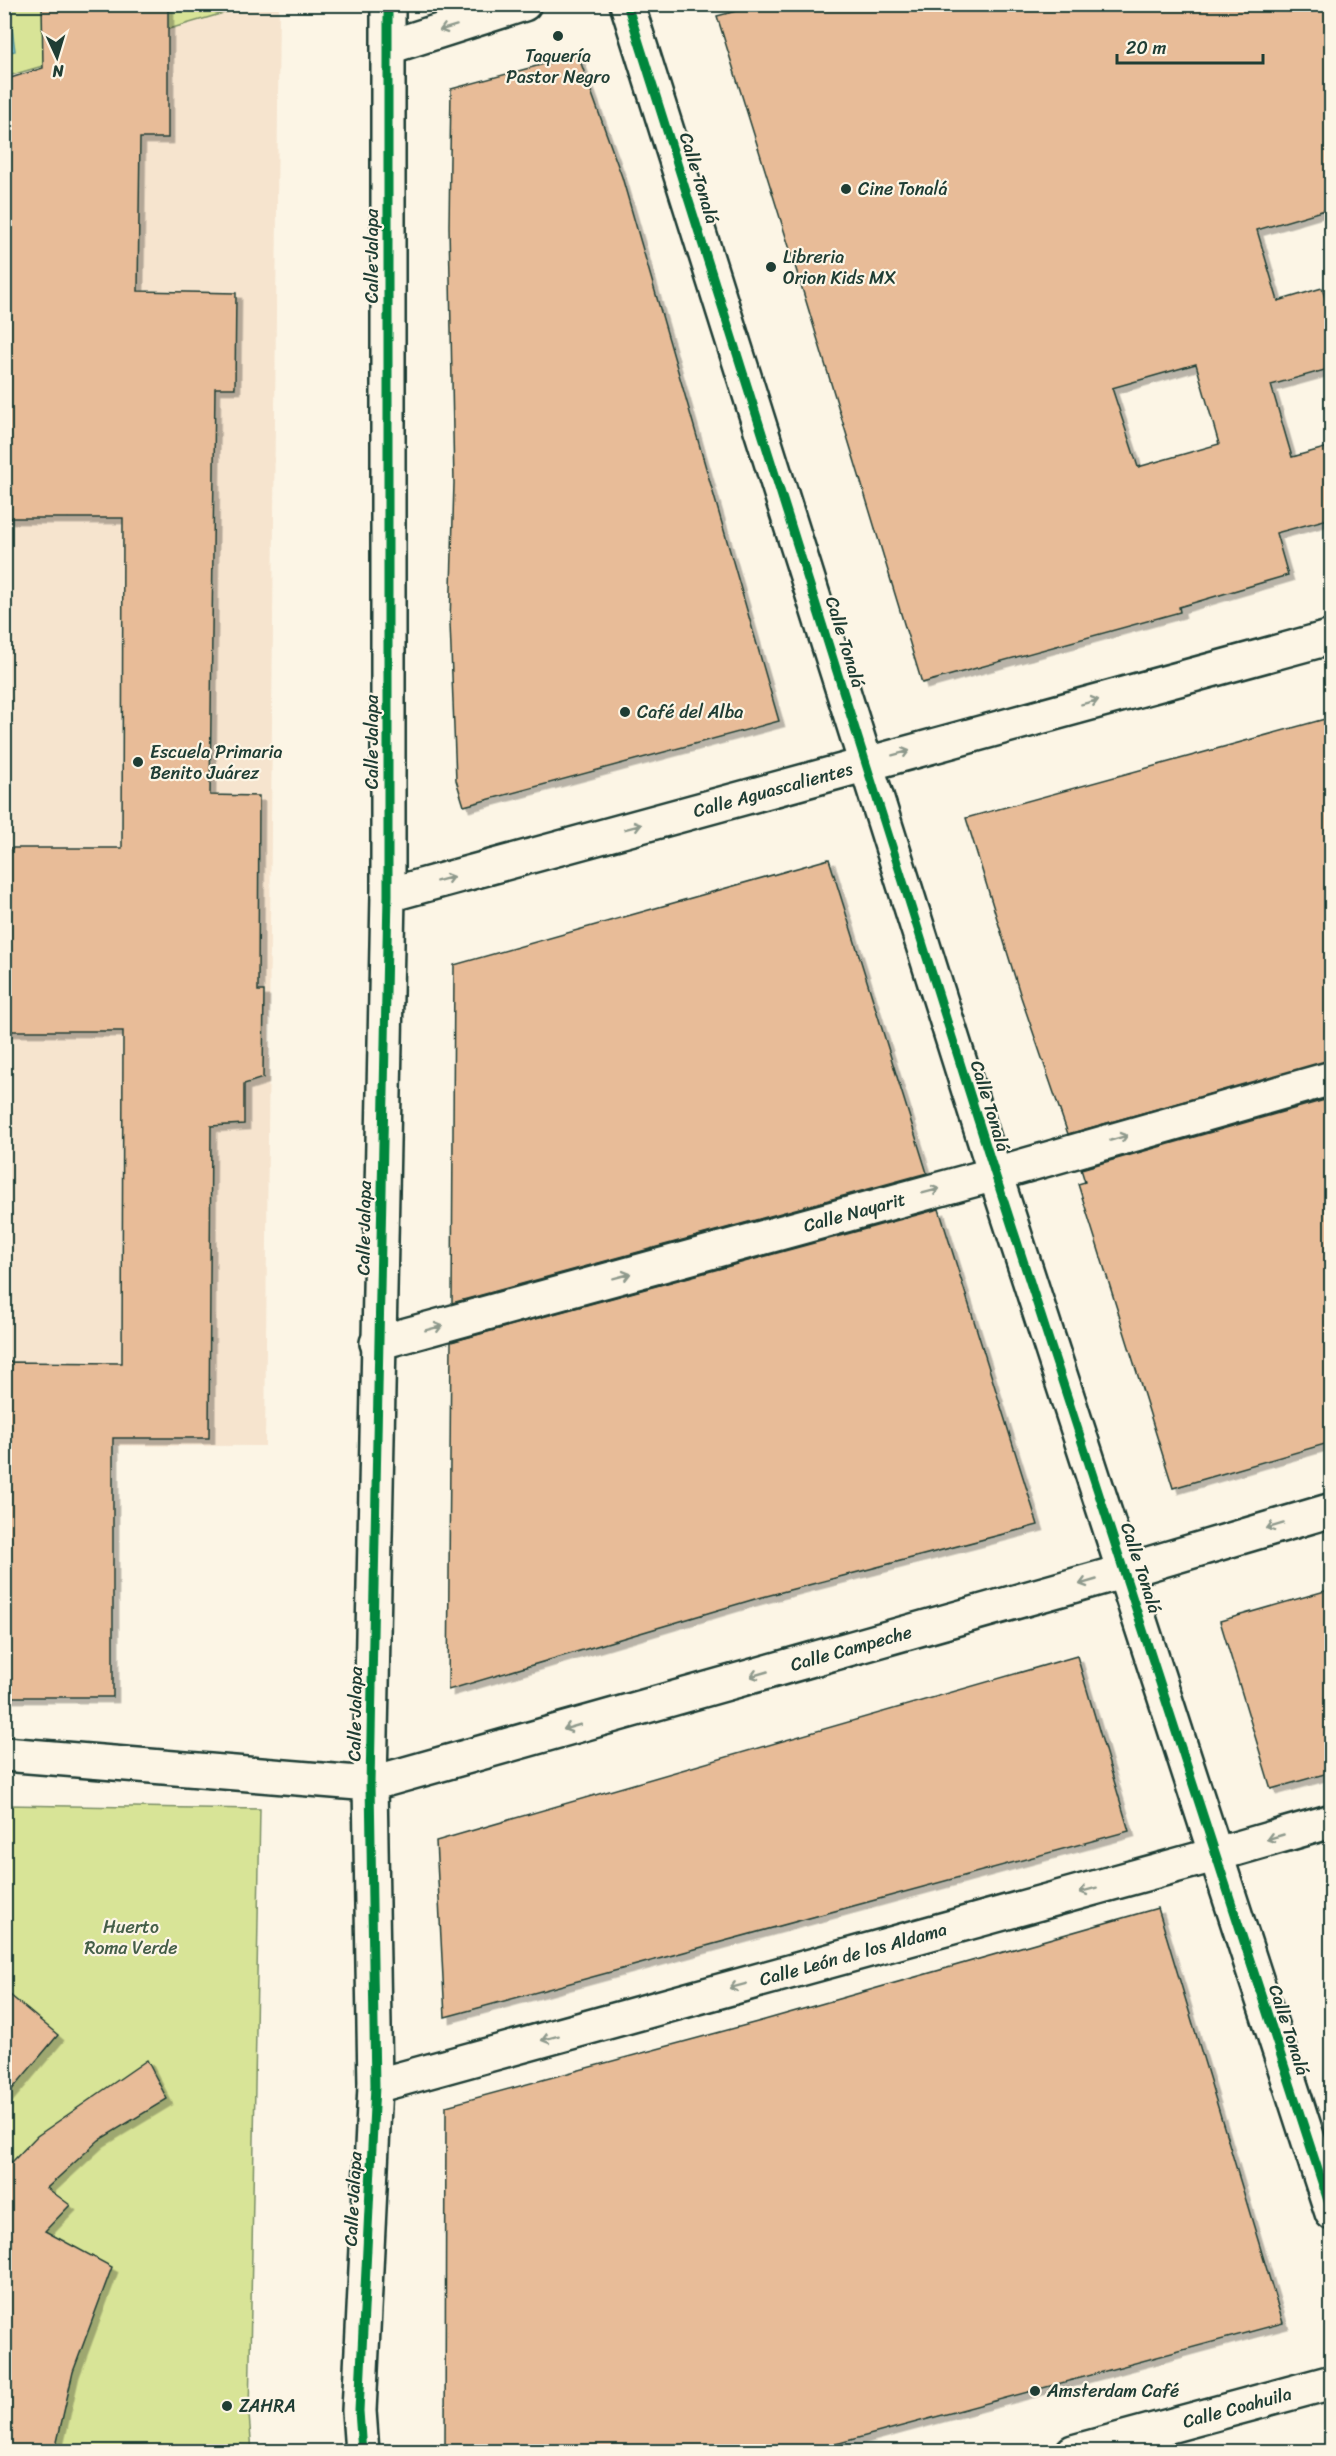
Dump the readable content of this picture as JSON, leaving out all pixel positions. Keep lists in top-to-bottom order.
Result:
{
  "streets": {
    "street": [
      "Calle Tonalá",
      "Calle Jalapa",
      "Calle Aguascalientes",
      "Calle Nayarit",
      "Calle Campeche",
      "Calle León de los Aldama",
      "Calle Coahuila"
    ]
  },
  "crossings": [
    ["Calle Tonalá", "Calle Aguascalientes"],
    ["Calle Tonalá", "Calle Nayarit"],
    ["Calle Tonalá", "Calle Campeche"],
    ["Calle Tonalá", "Calle León de los Aldama"],
    ["Calle Jalapa", "Calle Aguascalientes"],
    ["Calle Jalapa", "Calle Nayarit"],
    ["Calle Jalapa", "Calle Campeche"],
    ["Calle Jalapa", "Calle León de los Aldama"]
  ],
  "one_way": [
    "Calle Aguascalientes",
    "Calle Nayarit",
    "Calle Campeche",
    "Calle León de los Aldama"
  ],
  "parks": ["Huerto Roma Verde"],
  "places": [
    "Taquería Pastor Negro",
    "Cine Tonalá",
    "Libreria Orion Kids MX",
    "Café del Alba",
    "Escuela Primaria Benito Juárez",
    "Amsterdam Café",
    "ZAHRA"
  ],
  "scale_bar": "20 m",
  "north": "bottom"
}
